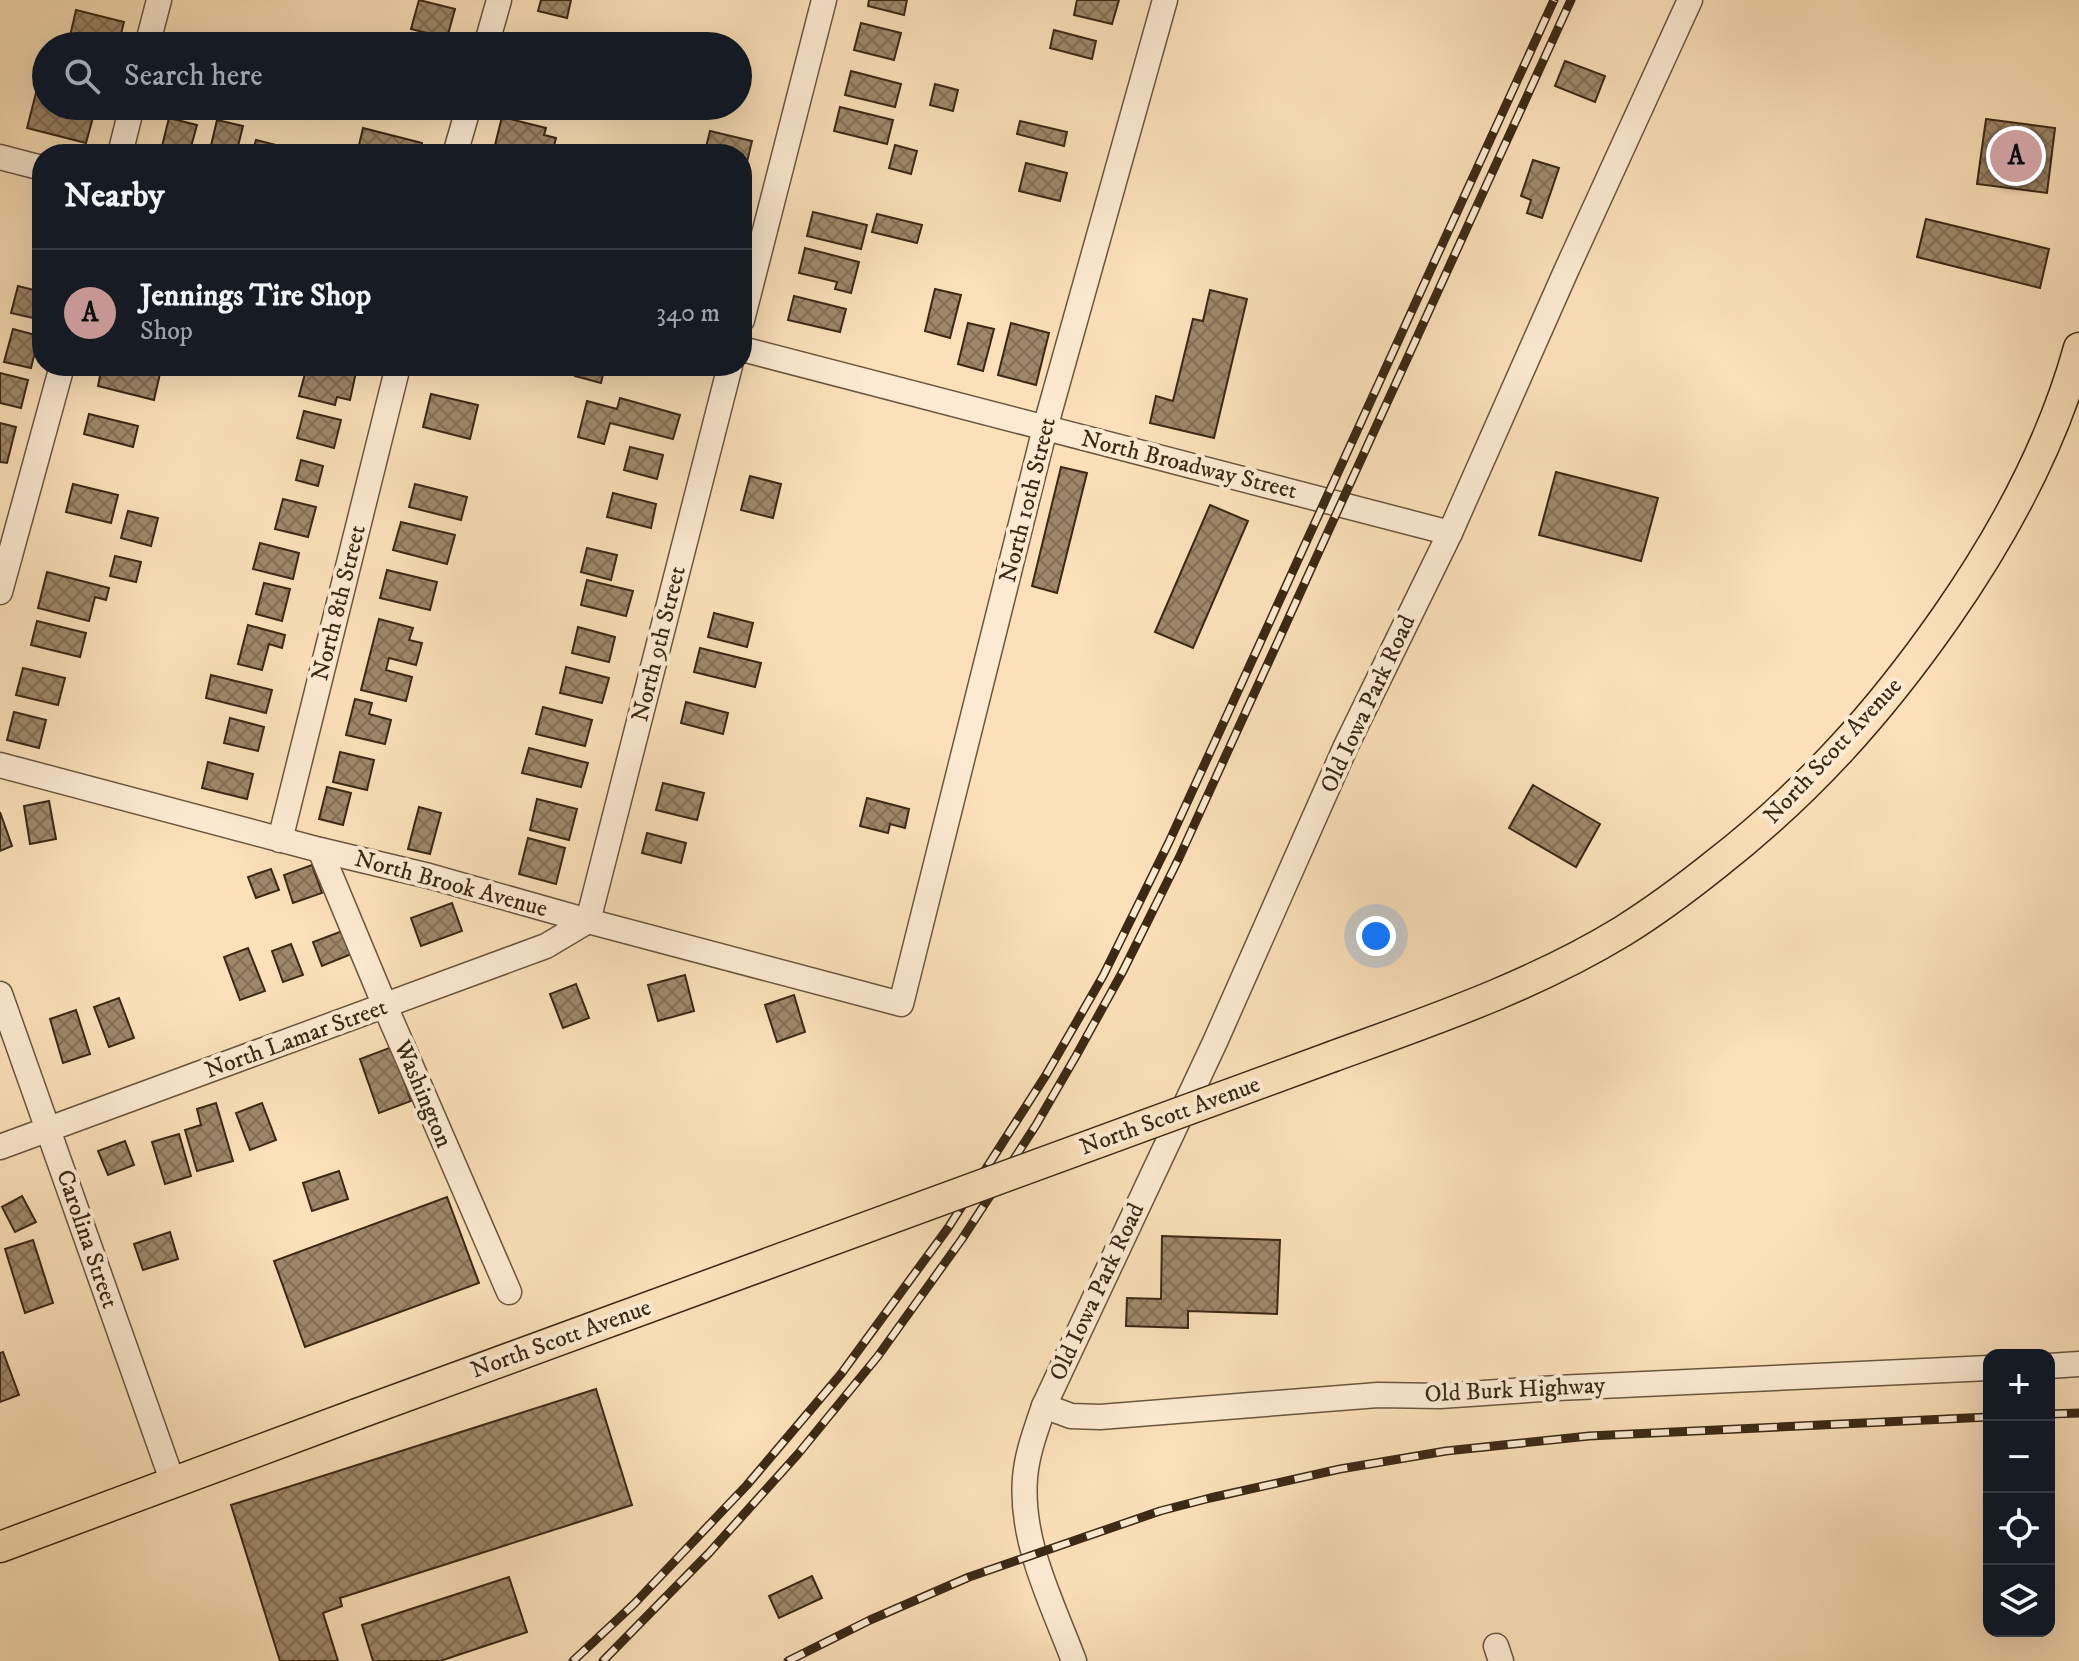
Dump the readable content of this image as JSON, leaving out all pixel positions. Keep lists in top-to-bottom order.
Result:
{
  "streets": {
    "main road": ["North Scott Avenue"],
    "street": [
      "North Broadway Street",
      "North 10th Street",
      "North 8th Street",
      "North 9th Street",
      "Old Iowa Park Road",
      "North Brook Avenue",
      "North Lamar Street",
      "Washington",
      "Carolina Street",
      "Old Burk Highway"
    ]
  },
  "crossings": [
    ["North Broadway Street", "North 10th Street"],
    ["North Broadway Street", "Old Iowa Park Road"],
    ["North 10th Street", "North Brook Avenue"],
    ["North 8th Street", "North Brook Avenue"],
    ["North 9th Street", "North Brook Avenue"],
    ["North 9th Street", "North Lamar Street"],
    ["Old Iowa Park Road", "Old Burk Highway"],
    ["North Scott Avenue", "Carolina Street"],
    ["North Brook Avenue", "North Lamar Street"],
    ["North Brook Avenue", "Washington"],
    ["North Lamar Street", "Washington"],
    ["North Lamar Street", "Carolina Street"]
  ],
  "page": {
    "search": "Search here",
    "pins": "A",
    "heading": "Nearby",
    "list": [
      {
        "mark": "A",
        "name": "Jennings Tire Shop",
        "note": "Shop",
        "value": "340 m"
      }
    ],
    "map_buttons": ["+", "−"]
  }
}
